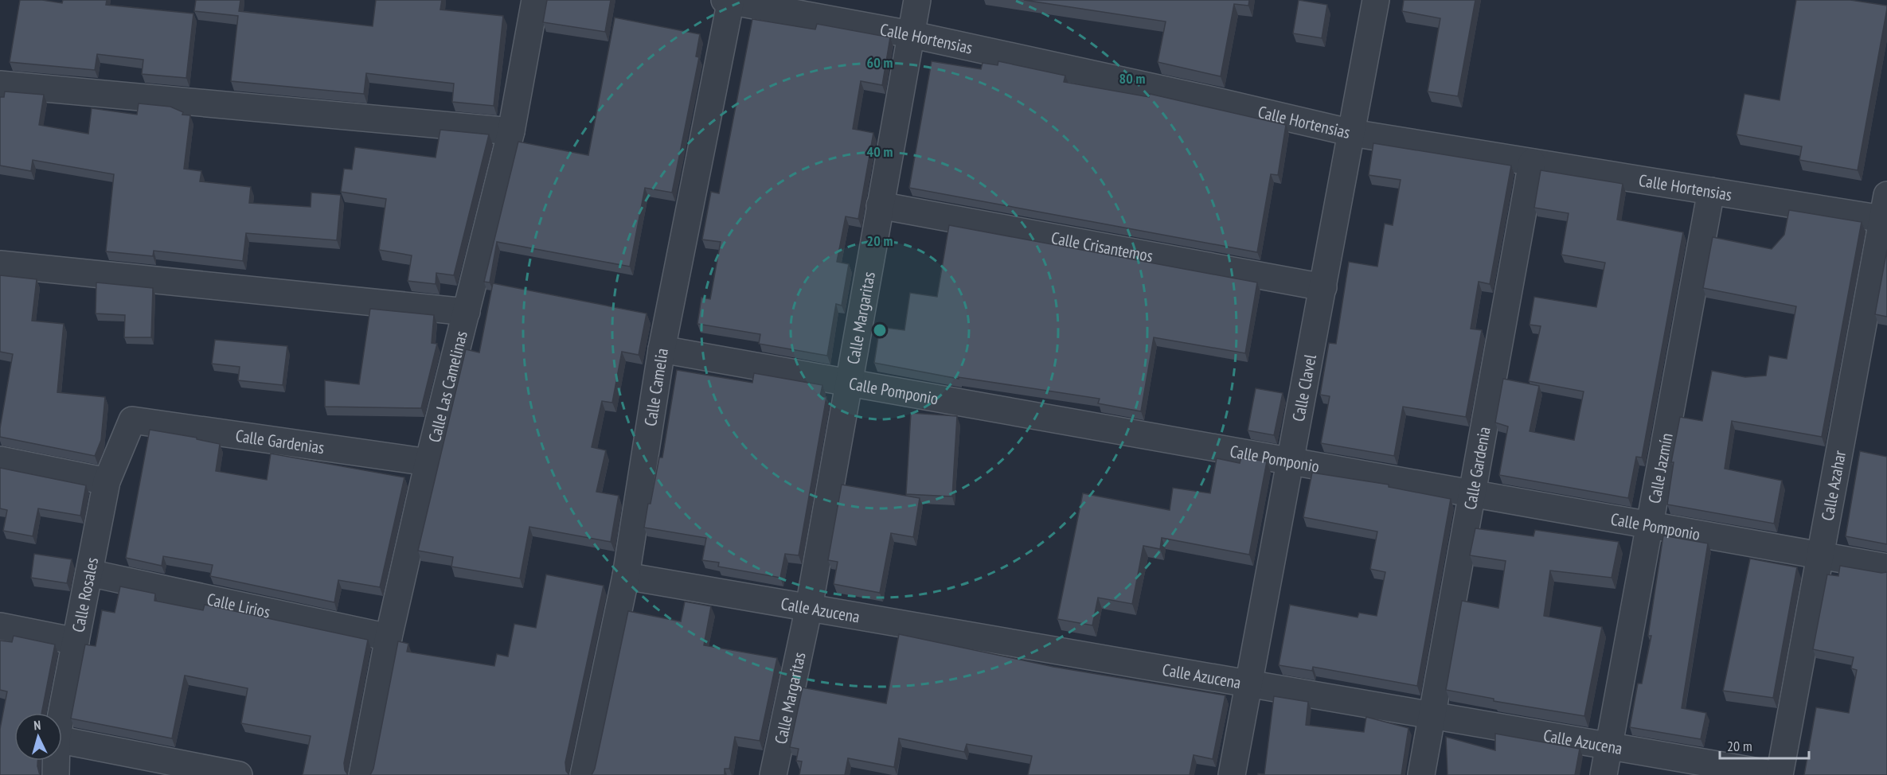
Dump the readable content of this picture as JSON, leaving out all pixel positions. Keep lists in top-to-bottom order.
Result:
{
  "streets": {
    "street": [
      "Calle Hortensias",
      "Calle Crisantemos",
      "Calle Margaritas",
      "Calle Las Camelinas",
      "Calle Camelia",
      "Calle Clavel",
      "Calle Pomponio",
      "Calle Gardenias",
      "Calle Gardenia",
      "Calle Jazmín",
      "Calle Azahar",
      "Calle Rosales",
      "Calle Lirios",
      "Calle Azucena"
    ]
  },
  "crossings": [
    ["Calle Hortensias", "Calle Margaritas"],
    ["Calle Hortensias", "Calle Camelia"],
    ["Calle Hortensias", "Calle Clavel"],
    ["Calle Hortensias", "Calle Gardenia"],
    ["Calle Hortensias", "Calle Jazmín"],
    ["Calle Hortensias", "Calle Azahar"],
    ["Calle Crisantemos", "Calle Margaritas"],
    ["Calle Crisantemos", "Calle Clavel"],
    ["Calle Margaritas", "Calle Pomponio"],
    ["Calle Margaritas", "Calle Azucena"],
    ["Calle Las Camelinas", "Calle Gardenias"],
    ["Calle Las Camelinas", "Calle Lirios"],
    ["Calle Camelia", "Calle Pomponio"],
    ["Calle Camelia", "Calle Azucena"],
    ["Calle Clavel", "Calle Pomponio"],
    ["Calle Clavel", "Calle Azucena"],
    ["Calle Pomponio", "Calle Gardenia"],
    ["Calle Pomponio", "Calle Jazmín"],
    ["Calle Pomponio", "Calle Azahar"],
    ["Calle Gardenias", "Calle Rosales"],
    ["Calle Gardenia", "Calle Azucena"],
    ["Calle Jazmín", "Calle Azucena"],
    ["Calle Azahar", "Calle Azucena"],
    ["Calle Rosales", "Calle Lirios"]
  ],
  "scale_bar": "20 m",
  "north": "top",
  "rings": [
    "60 m",
    "80 m",
    "40 m",
    "20 m"
  ]
}
